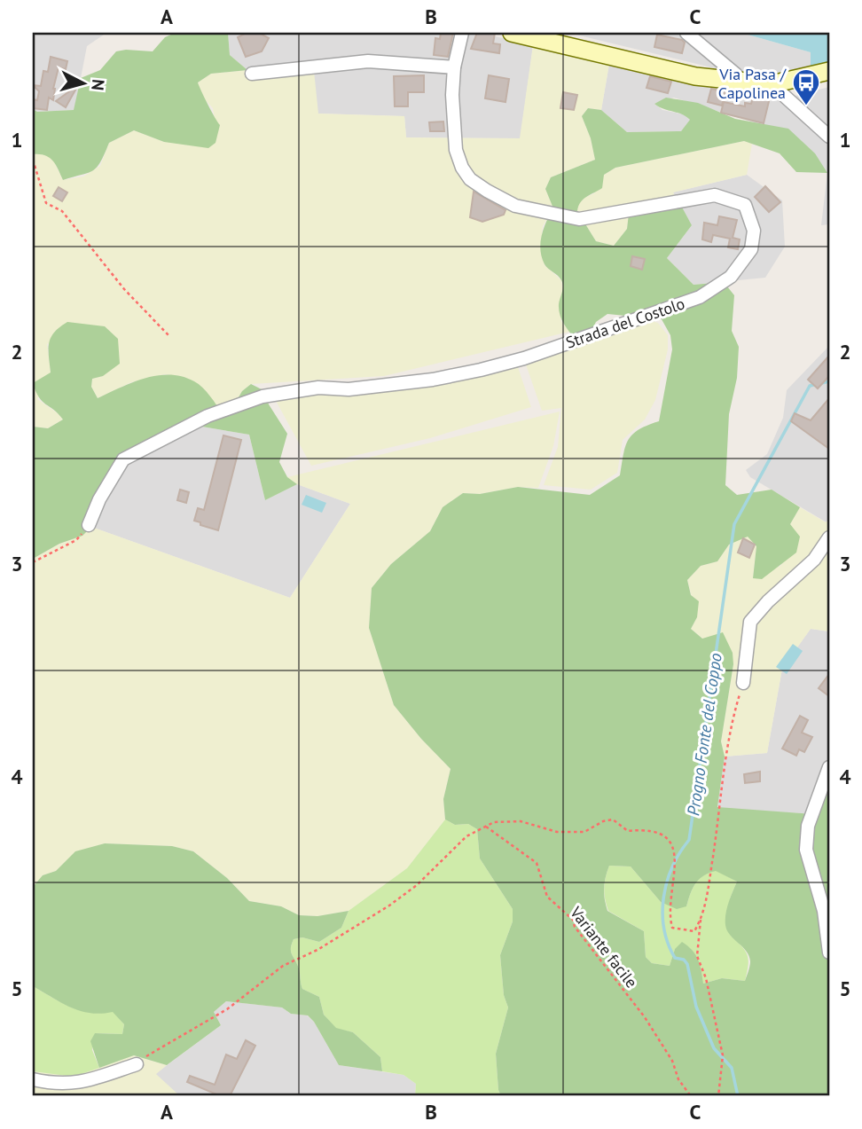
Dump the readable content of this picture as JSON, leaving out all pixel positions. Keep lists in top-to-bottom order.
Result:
{
  "streets": {
    "street": ["Strada del Costolo"],
    "path": ["Variante facile"]
  },
  "water": ["Progno Fonte del Coppo"],
  "places": {
    "bus stop": ["Via Pasa / Capolinea"]
  },
  "north": "right",
  "grid": {
    "columns": ["A", "B", "C"],
    "rows": [
      "1",
      "2",
      "3",
      "4",
      "5"
    ]
  }
}
